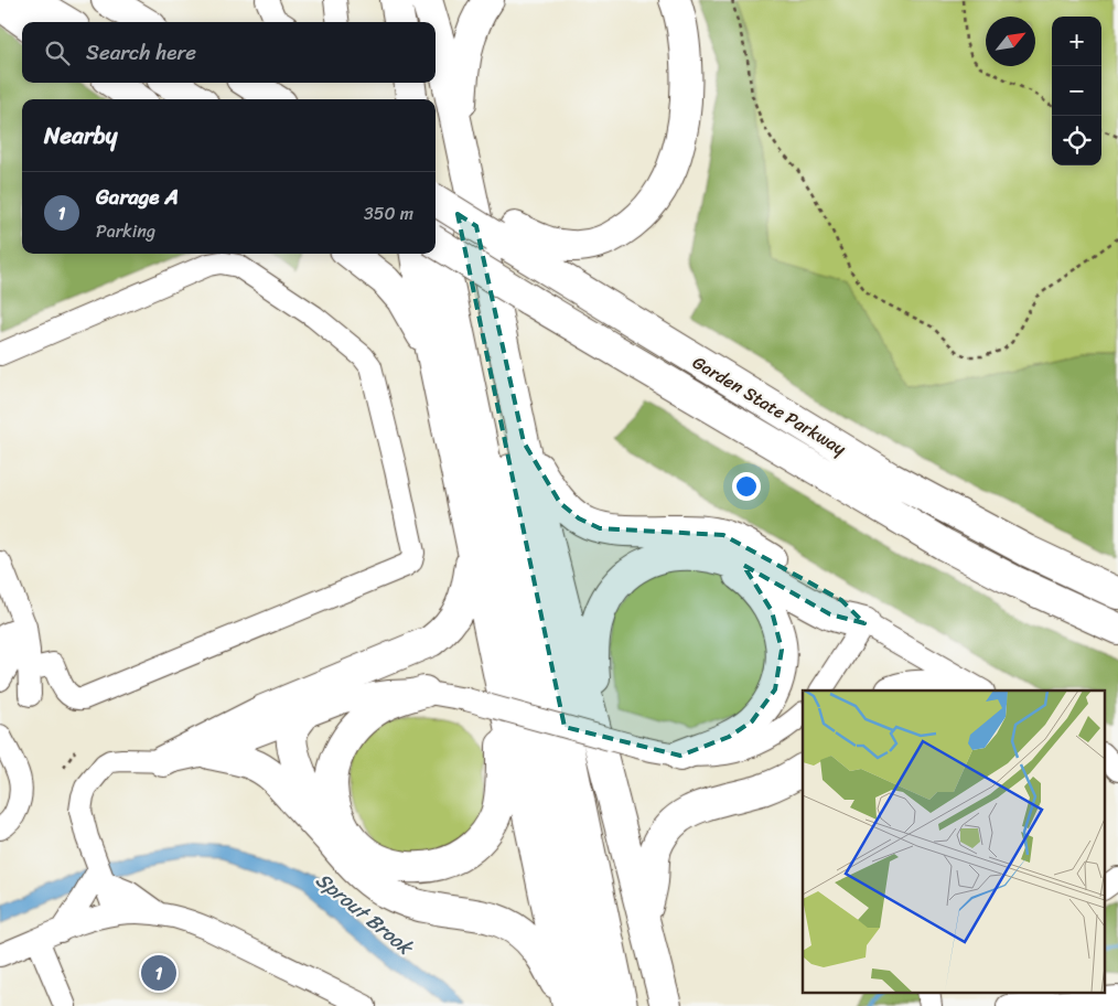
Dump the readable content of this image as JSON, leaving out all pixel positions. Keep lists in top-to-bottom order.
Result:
{
  "streets": {
    "highway": ["Garden State Parkway"]
  },
  "water": ["Sprout Brook"],
  "north": "top right",
  "page": {
    "map_buttons": ["+", "−"],
    "search": "Search here",
    "heading": "Nearby",
    "list": [
      {
        "mark": "1",
        "name": "Garage A",
        "note": "Parking",
        "value": "350 m"
      }
    ],
    "pins": "1"
  }
}
